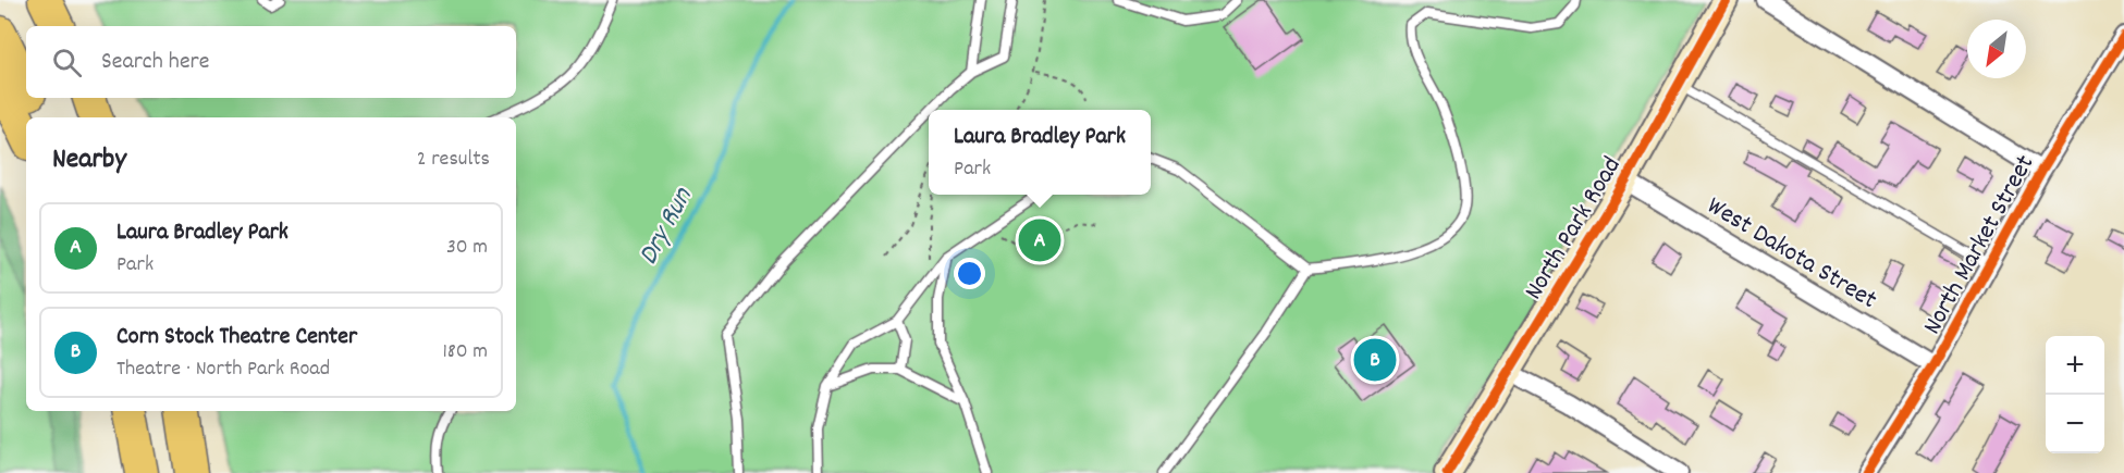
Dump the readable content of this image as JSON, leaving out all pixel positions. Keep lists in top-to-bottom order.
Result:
{
  "streets": {
    "street": ["North Park Road", "North Market Street", "West Dakota Street"]
  },
  "crossings": [
    ["North Park Road", "West Dakota Street"],
    ["North Market Street", "West Dakota Street"]
  ],
  "water": ["Dry Run"],
  "north": "bottom left",
  "page": {
    "search": "Search here",
    "popup": ["Laura Bradley Park", "Park"],
    "heading": ["Nearby", "2 results"],
    "list": [
      {
        "mark": "A",
        "name": "Laura Bradley Park",
        "note": "Park",
        "value": "30 m"
      },
      {
        "mark": "B",
        "name": "Corn Stock Theatre Center",
        "note": "Theatre · North Park Road",
        "value": "180 m"
      }
    ],
    "pins": ["A", "B"],
    "map_buttons": ["+", "−"]
  }
}
